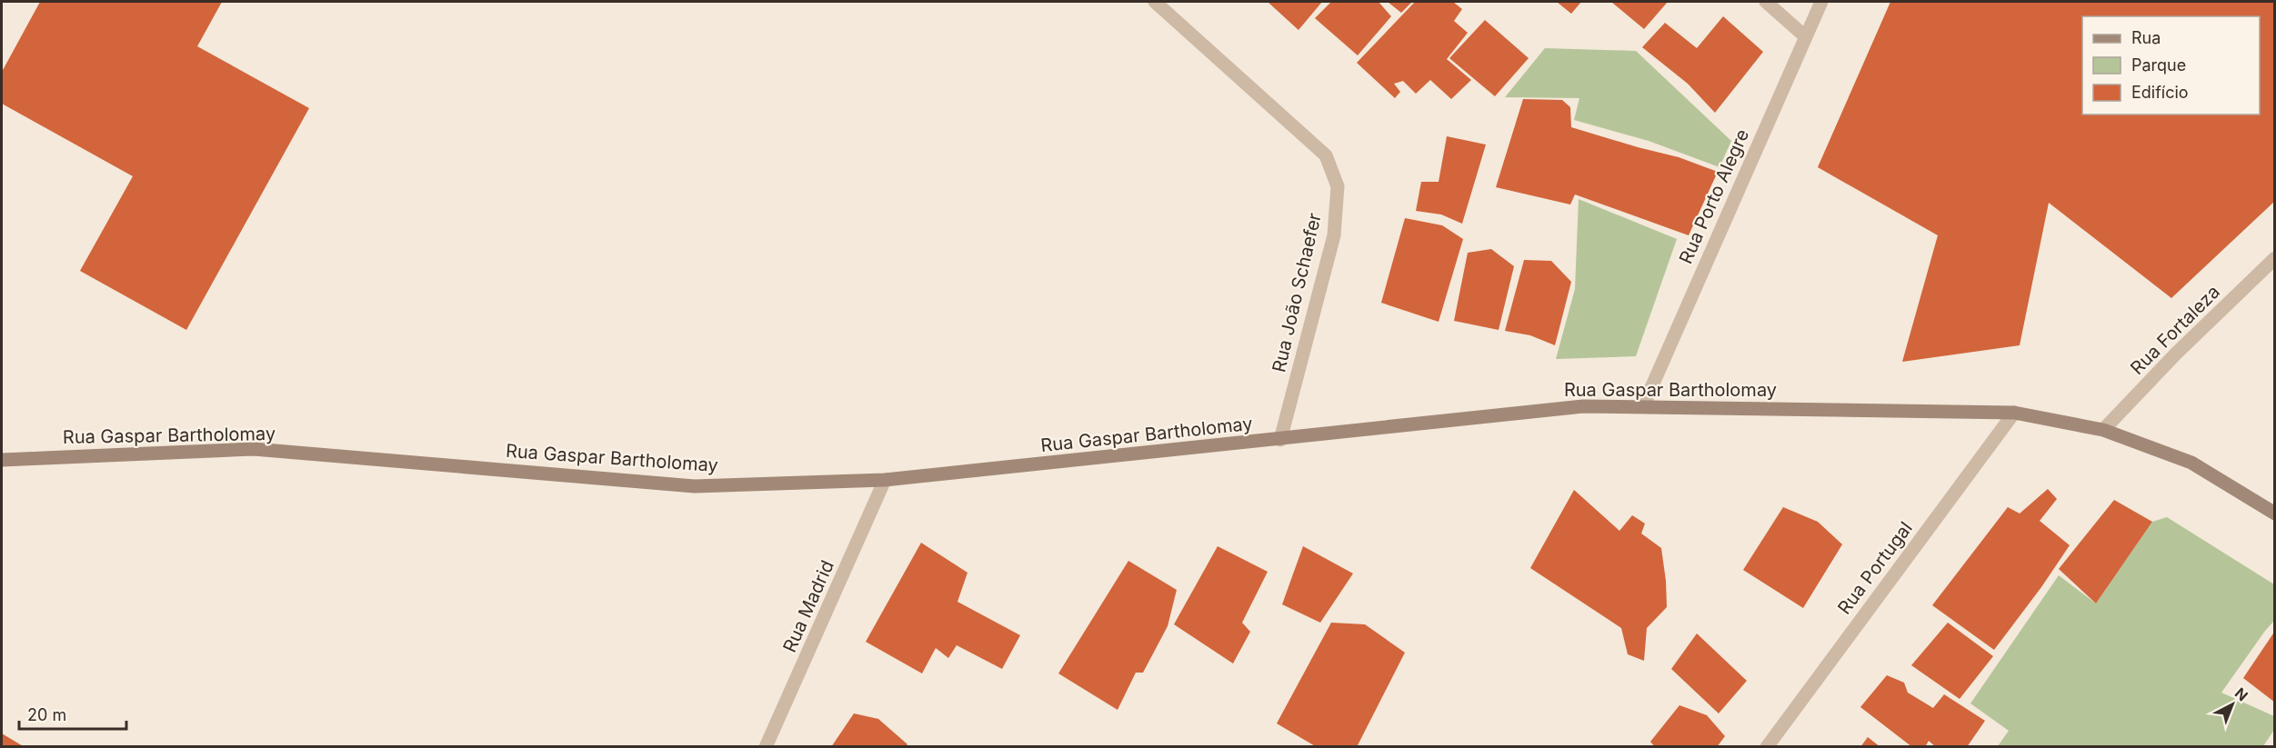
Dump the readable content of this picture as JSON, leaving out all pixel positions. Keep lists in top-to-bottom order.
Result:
{
  "streets": {
    "main road": ["Rua Gaspar Bartholomay"],
    "street": [
      "Rua Porto Alegre",
      "Rua João Schaefer",
      "Rua Fortaleza",
      "Rua Portugal",
      "Rua Madrid"
    ]
  },
  "crossings": [
    ["Rua Porto Alegre", "Rua Gaspar Bartholomay"],
    ["Rua João Schaefer", "Rua Gaspar Bartholomay"],
    ["Rua Fortaleza", "Rua Gaspar Bartholomay"],
    ["Rua Gaspar Bartholomay", "Rua Portugal"],
    ["Rua Gaspar Bartholomay", "Rua Madrid"]
  ],
  "legend": ["Rua", "Parque", "Edifício"],
  "scale_bar": "20 m",
  "north": "top right"
}
